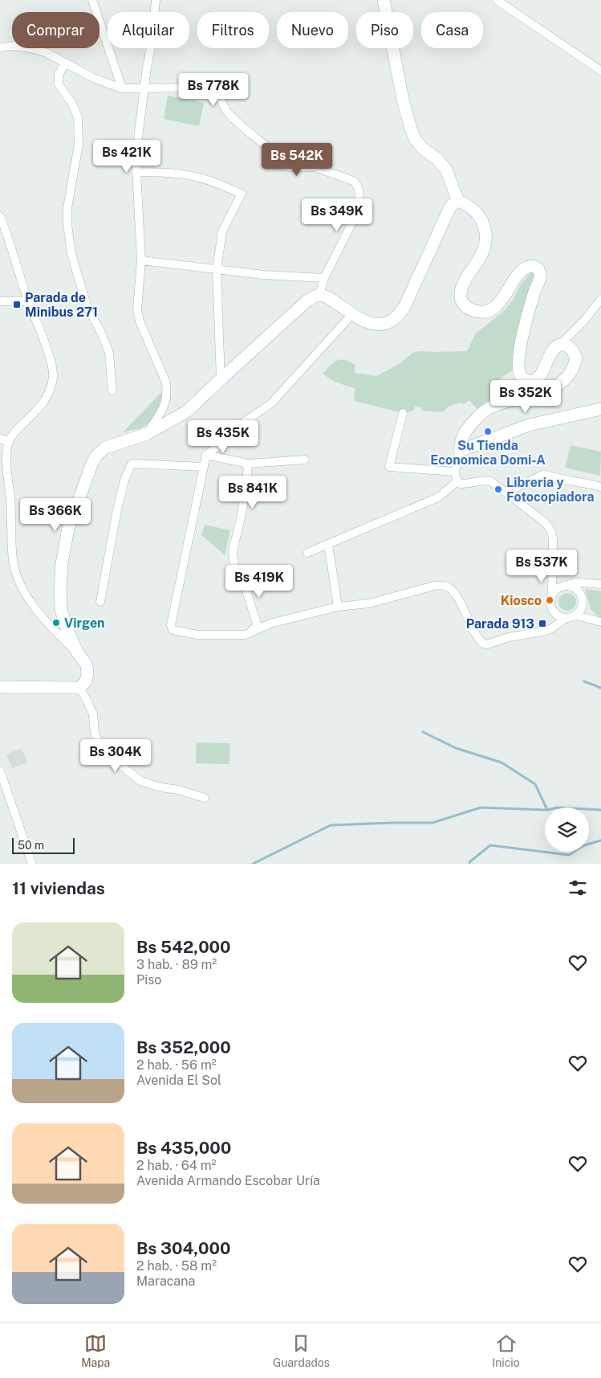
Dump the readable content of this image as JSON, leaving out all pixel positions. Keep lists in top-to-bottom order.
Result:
{
  "places": {
    "transit": ["Parada de Minibus 271", "Parada 913"],
    "other": [
      "Su Tienda Economica Domi-A",
      "Libreria y Fotocopiadora",
      "Kiosco",
      "Virgen"
    ]
  },
  "scale_bar": "50 m",
  "page": {
    "chip": [
      "Comprar",
      "Alquilar",
      "Filtros",
      "Nuevo",
      "Piso",
      "Casa"
    ],
    "price": [
      "Bs 778K",
      "Bs 421K",
      "Bs 542K",
      "Bs 349K",
      "Bs 352K",
      "Bs 435K",
      "Bs 841K",
      "Bs 366K",
      "Bs 537K",
      "Bs 419K",
      "Bs 304K"
    ],
    "scale": "50 m",
    "heading": "11 viviendas",
    "list": [
      {
        "name": "Bs 542,000",
        "note": "3 hab. · 89 m² · Piso"
      },
      {
        "name": "Bs 352,000",
        "note": "2 hab. · 56 m² · Avenida El Sol"
      },
      {
        "name": "Bs 435,000",
        "note": "2 hab. · 64 m² · Avenida Armando Escobar Uría"
      },
      {
        "name": "Bs 304,000",
        "note": "2 hab. · 58 m² · Maracana"
      }
    ],
    "tabs": ["Mapa", "Guardados", "Inicio"]
  }
}
